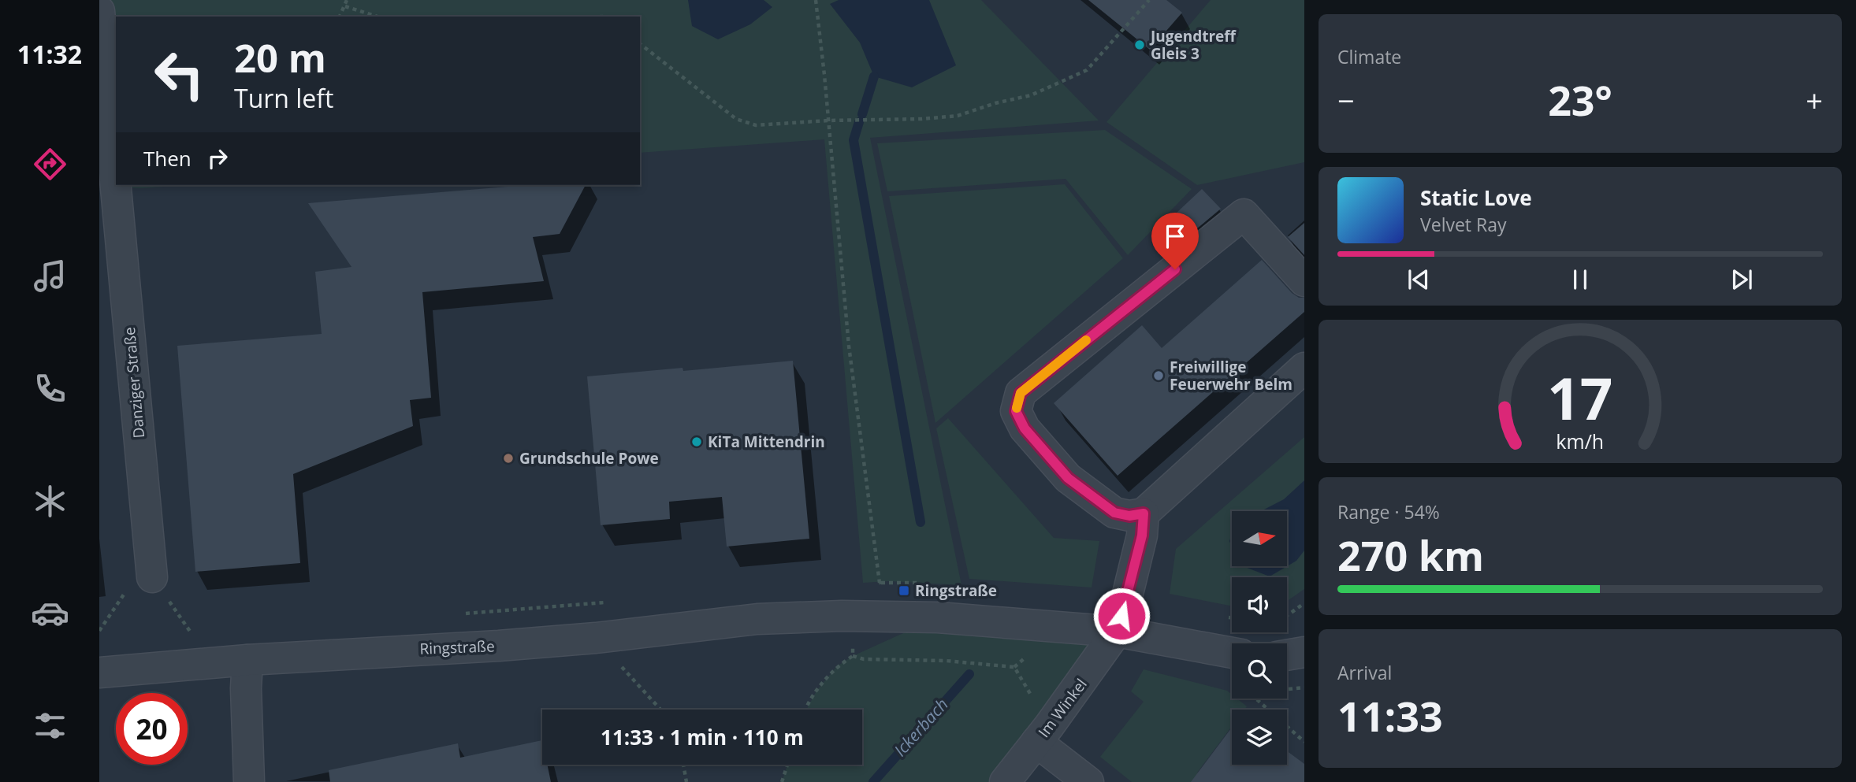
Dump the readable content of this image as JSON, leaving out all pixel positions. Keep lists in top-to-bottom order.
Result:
{
  "streets": {
    "street": ["Danziger Straße", "Ringstraße", "Im Winkel"]
  },
  "crossings": [
    ["Ringstraße", "Im Winkel"]
  ],
  "water": ["Ickerbach"],
  "places": {
    "other": [
      "Jugendtreff Gleis 3",
      "Freiwillige Feuerwehr Belm",
      "KiTa Mittendrin",
      "Grundschule Powe"
    ],
    "transit": ["Ringstraße"]
  },
  "north": "right",
  "page": {
    "tabs": "11:32",
    "tile": [
      "Climate",
      ["Range · 54%", "270 km"],
      ["Arrival", "11:33"]
    ],
    "turn": ["20 m", "Turn left"],
    "heat": ["−", "23°", "+"],
    "then": "Then",
    "song": ["Static Love", "Velvet Ray"],
    "limit": "20",
    "trip": "11:33 · 1 min · 110 m",
    "gauge": ["17", "km/h"]
  }
}
